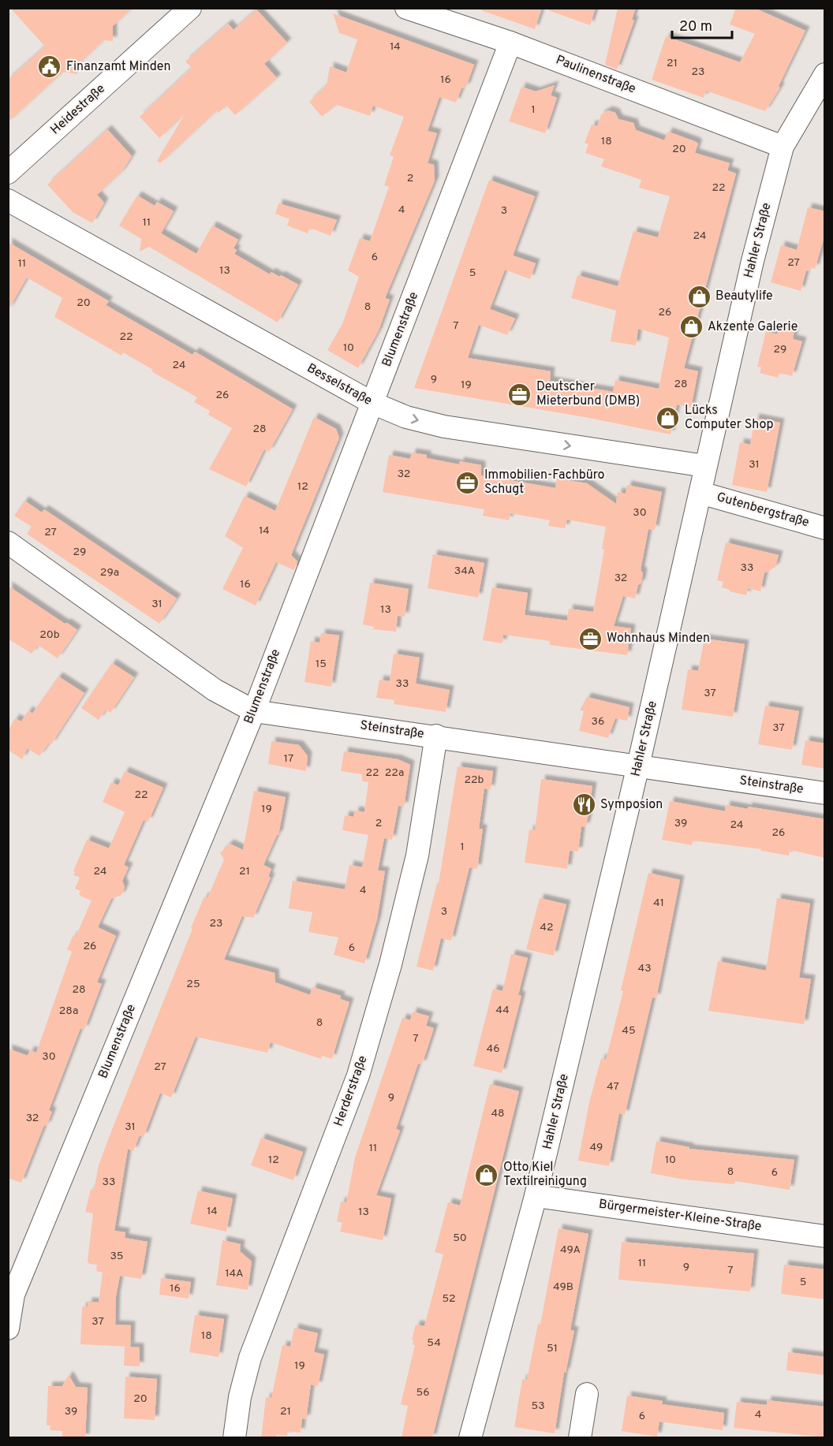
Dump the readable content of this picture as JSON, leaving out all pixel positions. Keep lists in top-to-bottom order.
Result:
{
  "streets": {
    "street": [
      "Paulinenstraße",
      "Heidestraße",
      "Hahler Straße",
      "Blumenstraße",
      "Besselstraße",
      "Gutenbergstraße",
      "Steinstraße",
      "Herderstraße",
      "Bürgermeister-Kleine-Straße"
    ]
  },
  "crossings": [
    ["Paulinenstraße", "Hahler Straße"],
    ["Paulinenstraße", "Blumenstraße"],
    ["Hahler Straße", "Besselstraße"],
    ["Hahler Straße", "Gutenbergstraße"],
    ["Hahler Straße", "Steinstraße"],
    ["Hahler Straße", "Bürgermeister-Kleine-Straße"],
    ["Blumenstraße", "Besselstraße"],
    ["Blumenstraße", "Steinstraße"],
    ["Steinstraße", "Herderstraße"]
  ],
  "one_way": ["Besselstraße"],
  "places": {
    "public building": ["Finanzamt Minden"],
    "shop": [
      "Beautylife",
      "Akzente Galerie",
      "Lücks Computer Shop",
      "Otto Kiel Textilreinigung"
    ],
    "office": ["Deutscher Mieterbund (DMB)", "Immobilien-Fachbüro Schugt", "Wohnhaus Minden"],
    "restaurant": ["Symposion"]
  },
  "house_numbers": [
    "14",
    "21",
    "23",
    "16",
    "1",
    "18",
    "20",
    "2",
    "22",
    "4",
    "3",
    "11",
    "24",
    "6",
    "27",
    "11",
    "13",
    "5",
    "20",
    "8",
    "26",
    "7",
    "22",
    "10",
    "29",
    "24",
    "9",
    "28",
    "19",
    "26",
    "28",
    "31",
    "32",
    "12",
    "30",
    "14",
    "27",
    "29",
    "33",
    "34A",
    "29a",
    "32",
    "16",
    "31",
    "13",
    "20b",
    "15",
    "33",
    "37",
    "36",
    "37",
    "17",
    "22",
    "22a",
    "22b",
    "22",
    "19",
    "2",
    "39",
    "24",
    "26",
    "1",
    "24",
    "21",
    "4",
    "41",
    "3",
    "23",
    "42",
    "26",
    "6",
    "43",
    "25",
    "28",
    "44",
    "28a",
    "8",
    "45",
    "7",
    "46",
    "30",
    "27",
    "47",
    "9",
    "48",
    "32",
    "31",
    "49",
    "11",
    "12",
    "10",
    "8",
    "6",
    "33",
    "14",
    "13",
    "50",
    "49A",
    "35",
    "11",
    "9",
    "7",
    "14A",
    "5",
    "49B",
    "16",
    "52",
    "37",
    "18",
    "54",
    "51",
    "19",
    "56",
    "20",
    "53",
    "39",
    "21",
    "4",
    "6"
  ],
  "scale_bar": "20 m"
}
